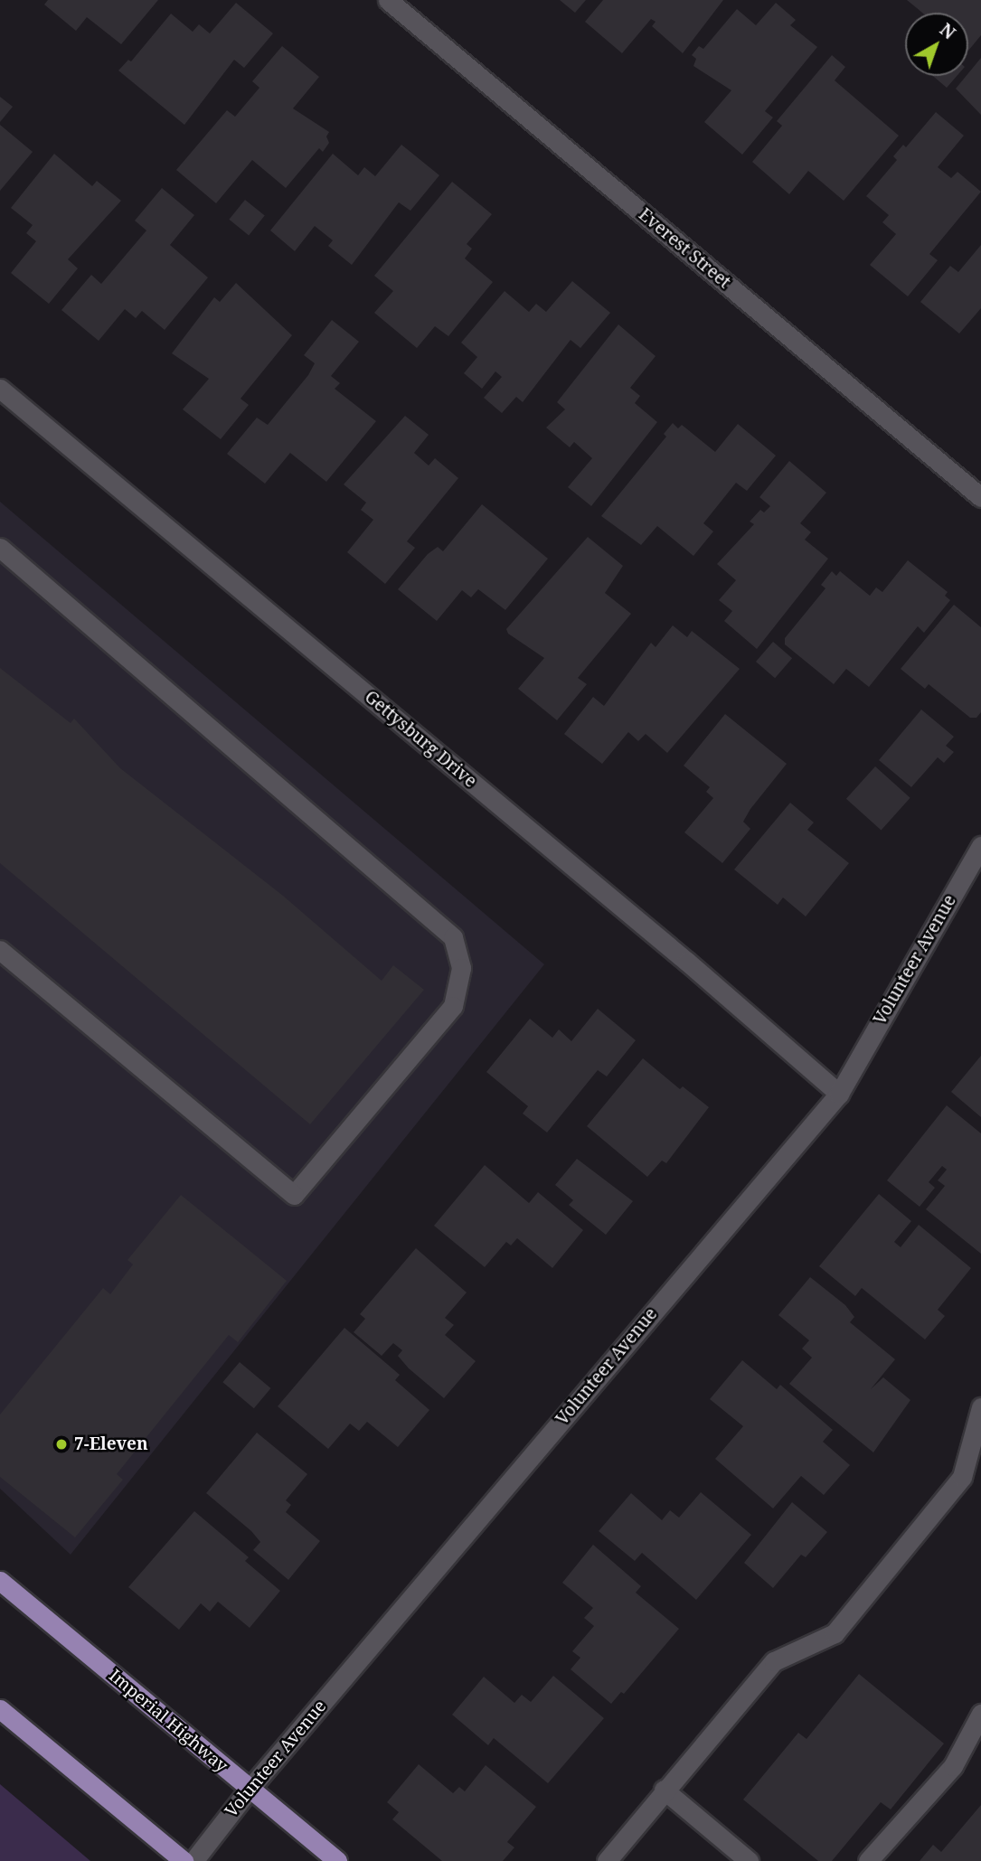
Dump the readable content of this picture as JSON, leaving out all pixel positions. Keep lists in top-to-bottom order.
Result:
{
  "streets": {
    "main road": ["Imperial Highway"],
    "street": ["Everest Street", "Gettysburg Drive", "Volunteer Avenue"]
  },
  "crossings": [
    ["Gettysburg Drive", "Volunteer Avenue"],
    ["Volunteer Avenue", "Imperial Highway"]
  ],
  "places": ["7-Eleven"],
  "north": "top right"
}
